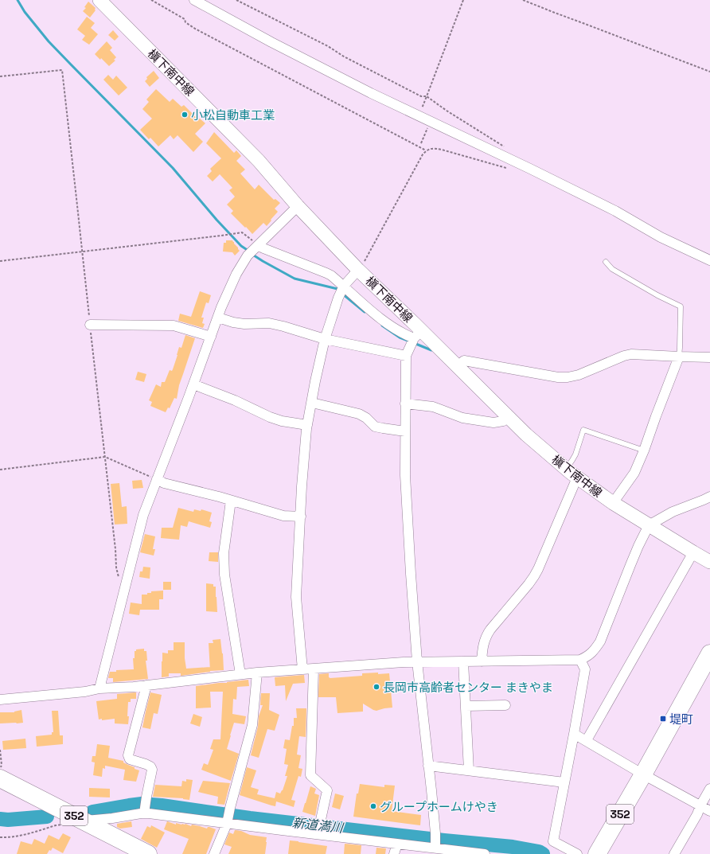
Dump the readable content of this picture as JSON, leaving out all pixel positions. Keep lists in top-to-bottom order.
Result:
{
  "streets": {
    "highway": ["352"],
    "main road": ["槇下南中線"]
  },
  "water": ["新道満川"],
  "places": {
    "other": ["小松自動車工業", "長岡市高齢者センター まきやま", "グループホームけやき"],
    "transit": ["堤町"]
  }
}
